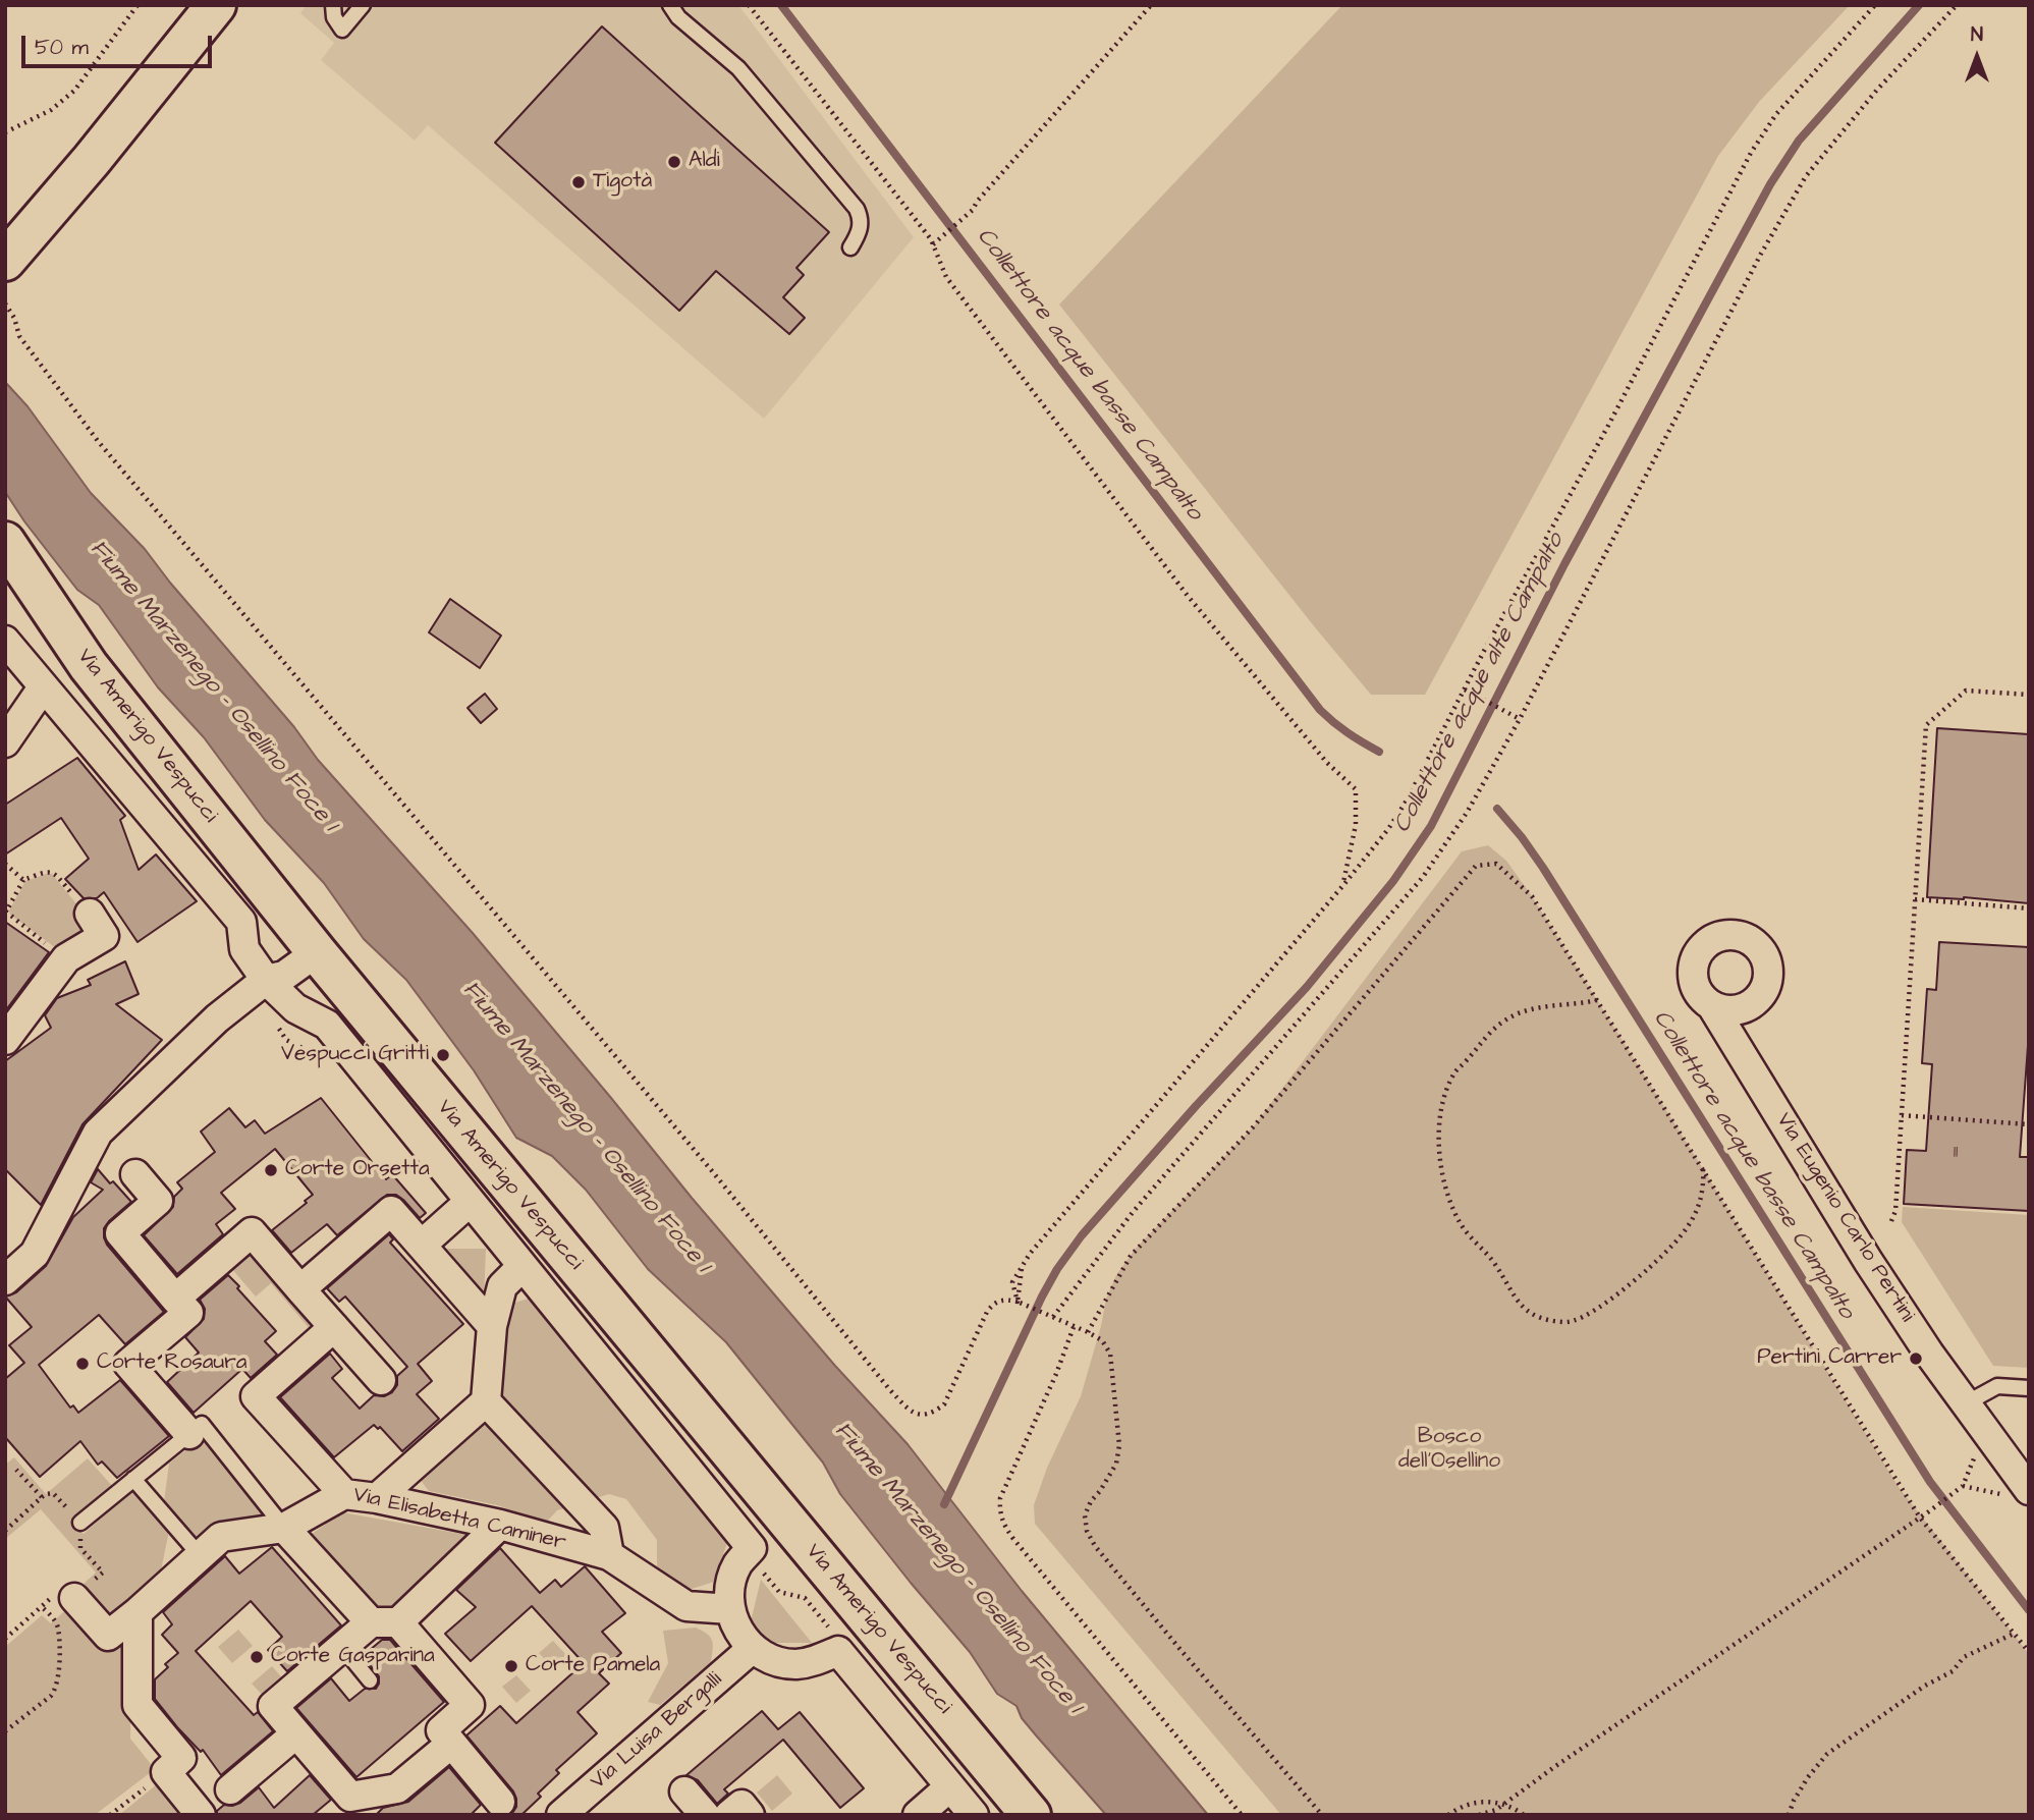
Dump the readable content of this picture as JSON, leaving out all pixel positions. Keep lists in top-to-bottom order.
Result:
{
  "streets": {
    "main road": ["Via Amerigo Vespucci"],
    "street": ["Via Eugenio Carlo Pertini", "Via Elisabetta Caminer", "Via Luisa Bergalli"]
  },
  "water": ["Collettore acque basse Campalto", "Collettore acque alte Campalto", "Fiume Marzenego - Osellino Foce 1"],
  "parks": ["Bosco dell'Osellino"],
  "places": [
    "Aldi",
    "Tigotà",
    "Vespucci Gritti",
    "Corte Orsetta",
    "Pertini Carrer",
    "Corte Rosaura",
    "Corte Gasparina",
    "Corte Pamela"
  ],
  "house_numbers": ["11"],
  "scale_bar": "50 m",
  "north": "top"
}
